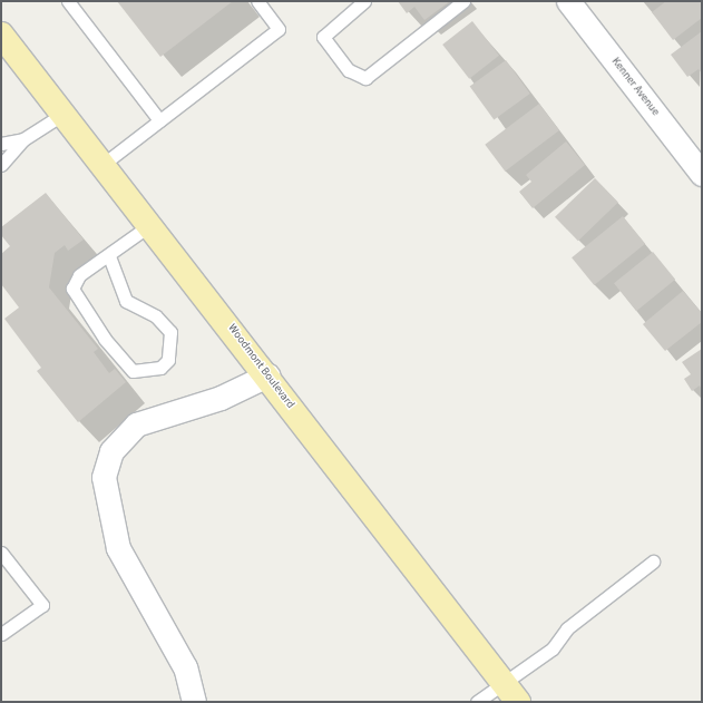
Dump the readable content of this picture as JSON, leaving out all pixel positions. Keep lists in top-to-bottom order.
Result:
{
  "streets": {
    "main road": ["Woodmont Boulevard"],
    "street": ["Kenner Avenue"]
  }
}
